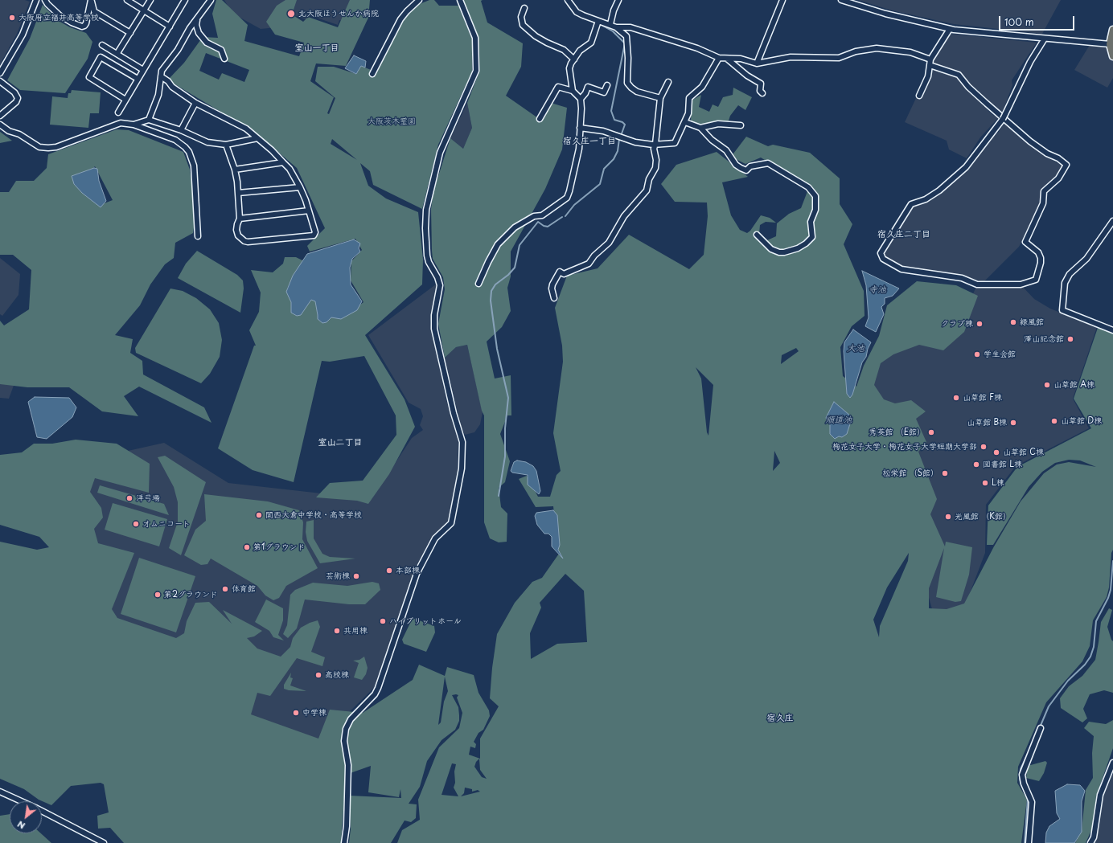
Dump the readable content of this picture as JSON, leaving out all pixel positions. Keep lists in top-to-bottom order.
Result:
{
  "districts": [
    "室山一丁目",
    "宿久庄一丁目",
    "宿久庄二丁目",
    "室山二丁目",
    "宿久庄"
  ],
  "water": ["寺池", "大池", "順道池"],
  "parks": ["大阪茨木霊園"],
  "places": [
    "北大阪ほうせんか病院",
    "大阪府立福井高等学校",
    "緑風館",
    "クラブ棟",
    "澤山記念館",
    "学生会館",
    "山草館 A棟",
    "山草館 F棟",
    "山草館 D棟",
    "山草館 B棟",
    "秀英館 （E館）",
    "梅花女子大学・梅花女子大学短期大学部",
    "山草館 C棟",
    "図書館 L棟",
    "松栄館 （S館）",
    "L棟",
    "洋弓場",
    "関西大倉中学校・高等学校",
    "光風館 （K館）",
    "オムニコート",
    "第1グラウンド",
    "本部棟",
    "芸術棟",
    "体育館",
    "第2グラウンド",
    "ハイブリットホール",
    "共用棟",
    "高校棟",
    "中学棟"
  ],
  "scale_bar": "100 m",
  "north": "bottom left"
}
